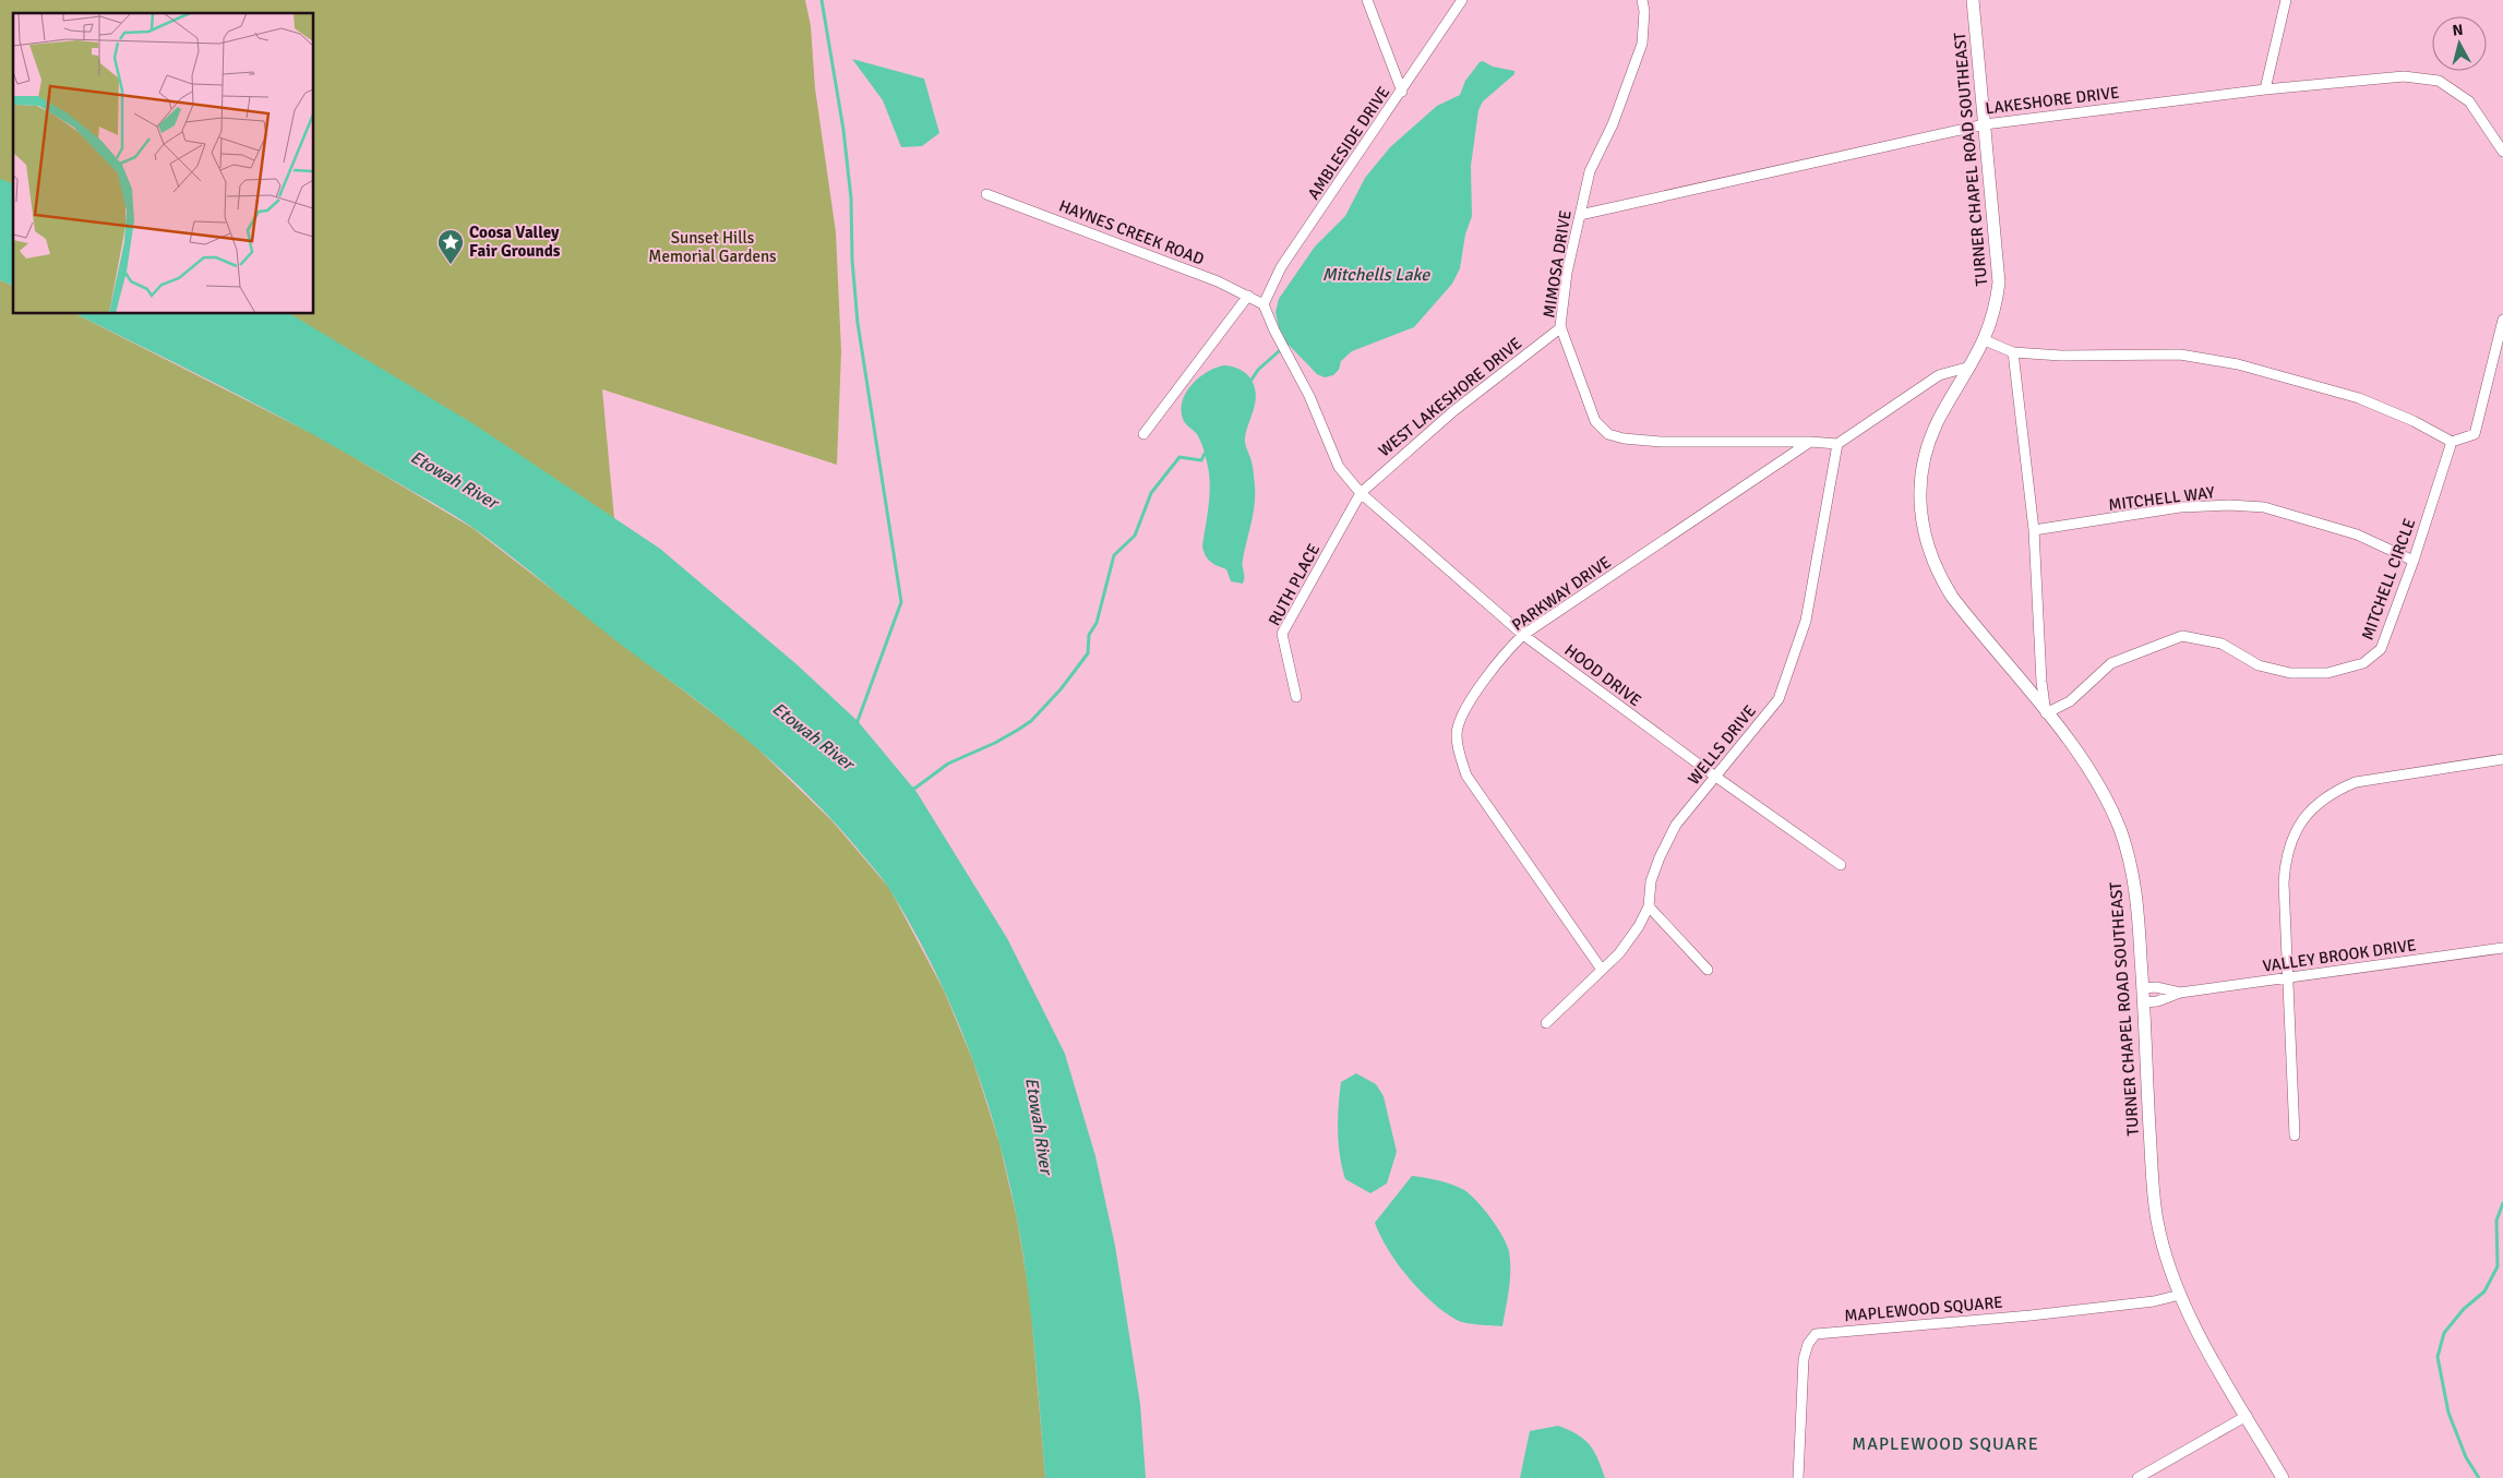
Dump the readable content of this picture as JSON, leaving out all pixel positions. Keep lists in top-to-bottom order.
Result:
{
  "streets": {
    "street": [
      "LAKESHORE DRIVE",
      "AMBLESIDE DRIVE",
      "TURNER CHAPEL ROAD SOUTHEAST",
      "HAYNES CREEK ROAD",
      "MIMOSA DRIVE",
      "WEST LAKESHORE DRIVE",
      "MITCHELL WAY",
      "MITCHELL CIRCLE",
      "RUTH PLACE",
      "PARKWAY DRIVE",
      "HOOD DRIVE",
      "WELLS DRIVE",
      "VALLEY BROOK DRIVE",
      "MAPLEWOOD SQUARE"
    ]
  },
  "crossings": [
    ["LAKESHORE DRIVE", "TURNER CHAPEL ROAD SOUTHEAST"],
    ["LAKESHORE DRIVE", "MIMOSA DRIVE"],
    ["AMBLESIDE DRIVE", "HAYNES CREEK ROAD"],
    ["TURNER CHAPEL ROAD SOUTHEAST", "MITCHELL CIRCLE"],
    ["TURNER CHAPEL ROAD SOUTHEAST", "VALLEY BROOK DRIVE"],
    ["TURNER CHAPEL ROAD SOUTHEAST", "MAPLEWOOD SQUARE"],
    ["MIMOSA DRIVE", "WEST LAKESHORE DRIVE"],
    ["MIMOSA DRIVE", "PARKWAY DRIVE"],
    ["MIMOSA DRIVE", "WELLS DRIVE"],
    ["WEST LAKESHORE DRIVE", "RUTH PLACE"],
    ["WEST LAKESHORE DRIVE", "HOOD DRIVE"],
    ["MITCHELL WAY", "MITCHELL CIRCLE"],
    ["RUTH PLACE", "HOOD DRIVE"],
    ["PARKWAY DRIVE", "HOOD DRIVE"],
    ["PARKWAY DRIVE", "WELLS DRIVE"],
    ["HOOD DRIVE", "WELLS DRIVE"]
  ],
  "districts": ["MAPLEWOOD SQUARE"],
  "water": ["Mitchells Lake", "Etowah River"],
  "parks": ["Sunset Hills Memorial Gardens"],
  "places": {
    "place": ["Coosa Valley Fair Grounds"]
  },
  "north": "top"
}
